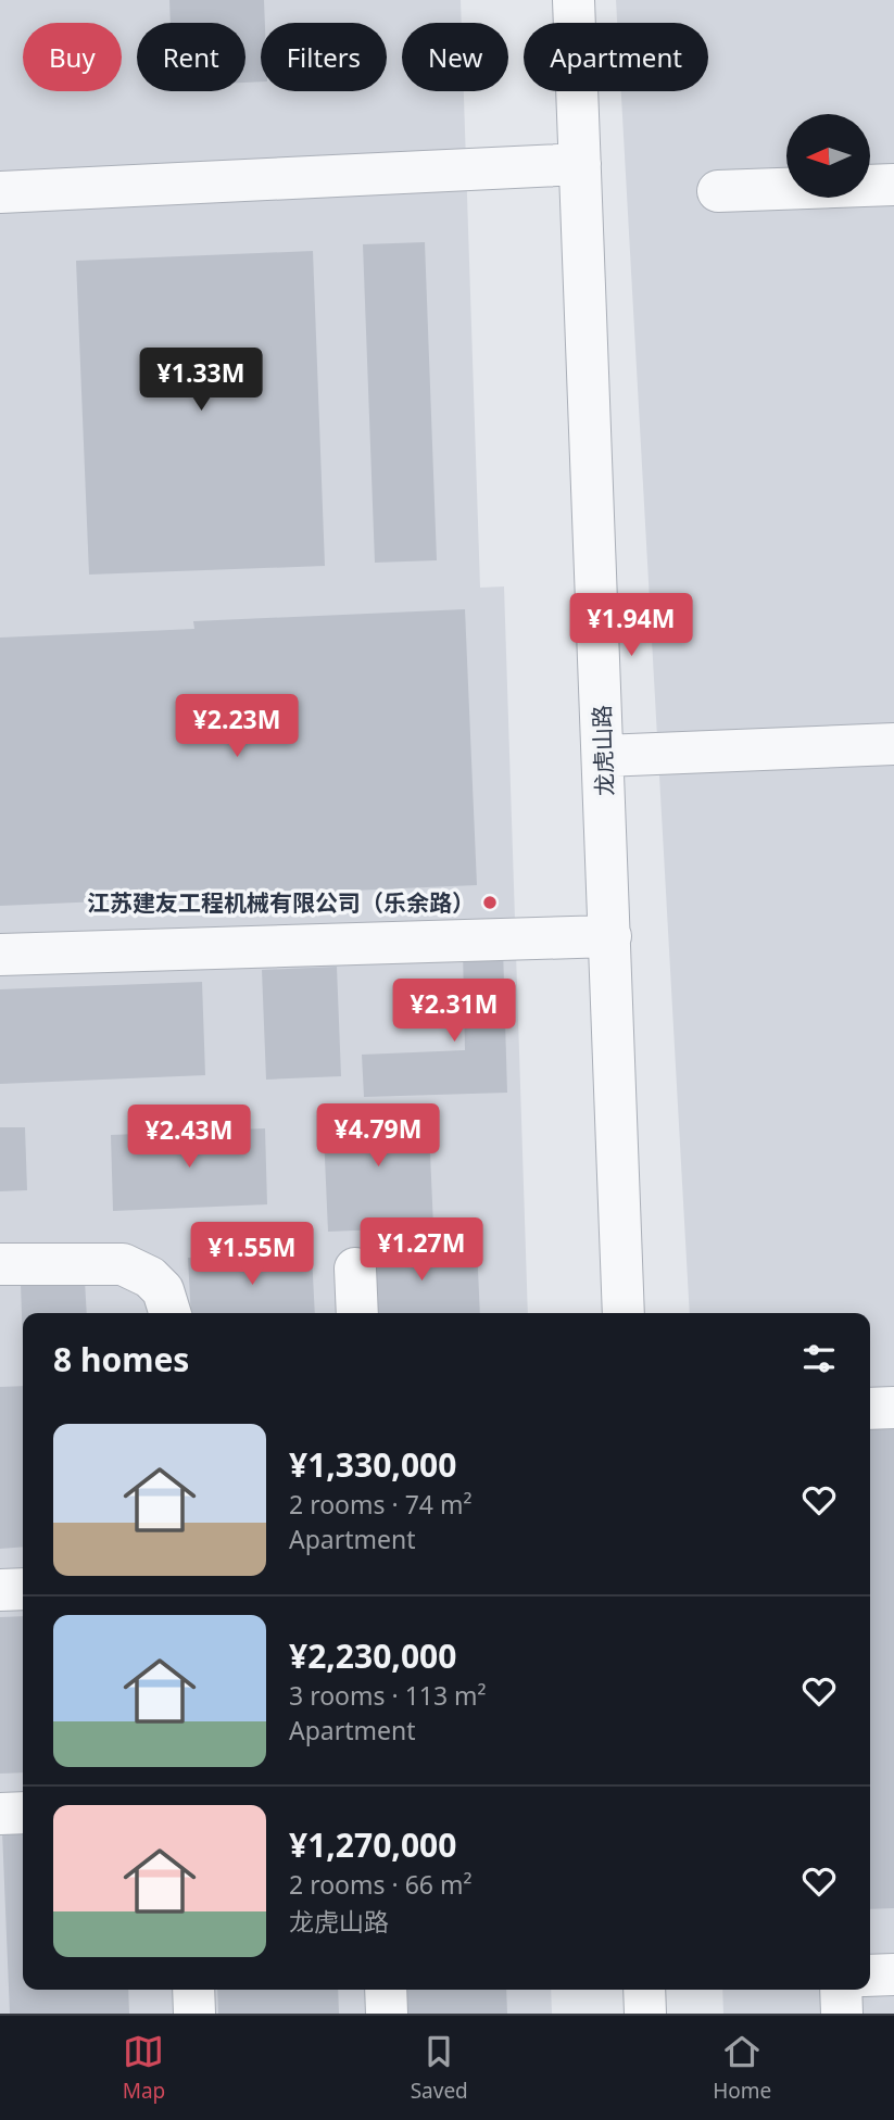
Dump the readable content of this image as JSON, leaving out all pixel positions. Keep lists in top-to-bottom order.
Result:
{
  "streets": {
    "street": ["龙虎山路"]
  },
  "places": ["江苏建友工程机械有限公司（乐余路）"],
  "north": "left",
  "page": {
    "chip": [
      "Buy",
      "Rent",
      "Filters",
      "New",
      "Apartment"
    ],
    "price": [
      "¥1.33M",
      "¥1.94M",
      "¥2.23M",
      "¥2.31M",
      "¥4.79M",
      "¥2.43M",
      "¥1.27M",
      "¥1.55M"
    ],
    "heading": "8 homes",
    "list": [
      {
        "name": "¥1,330,000",
        "note": "2 rooms · 74 m² · Apartment"
      },
      {
        "name": "¥2,230,000",
        "note": "3 rooms · 113 m² · Apartment"
      },
      {
        "name": "¥1,270,000",
        "note": "2 rooms · 66 m² · 龙虎山路"
      }
    ],
    "tabs": ["Map", "Saved", "Home"]
  }
}
